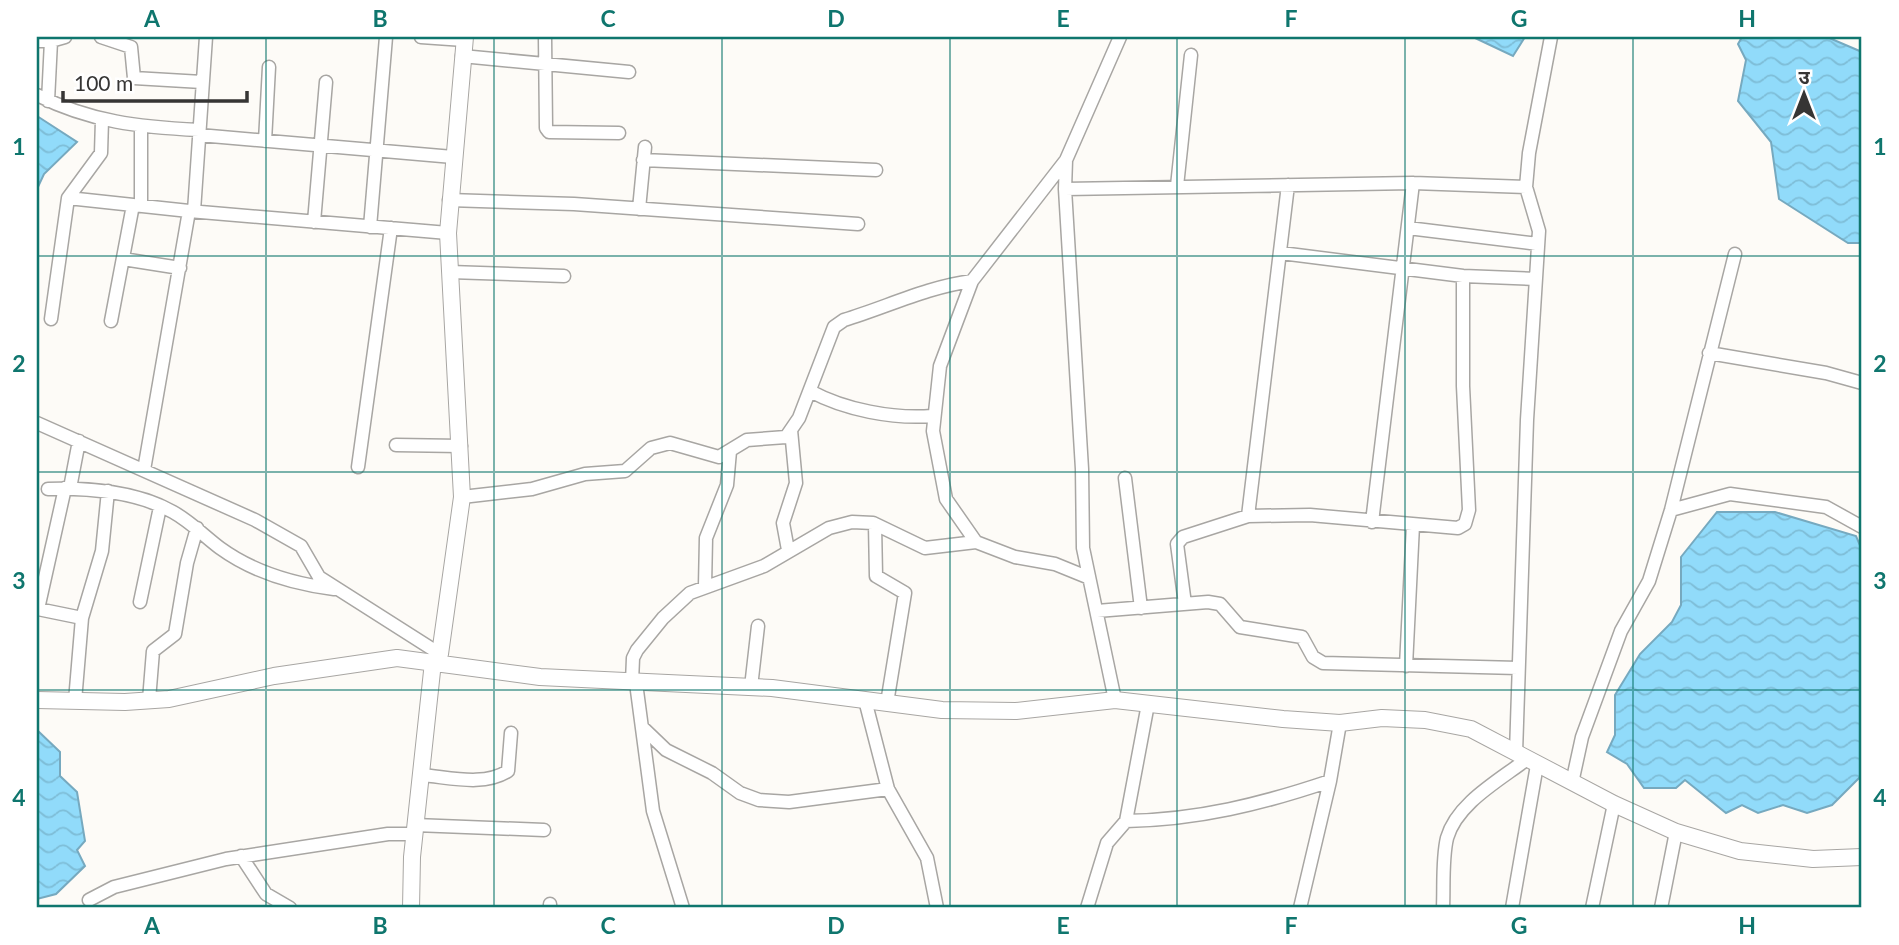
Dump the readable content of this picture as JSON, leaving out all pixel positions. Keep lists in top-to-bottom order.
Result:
{
  "scale_bar": "100 m",
  "north": "top",
  "grid": {
    "columns": [
      "A",
      "B",
      "C",
      "D",
      "E",
      "F",
      "G",
      "H"
    ],
    "rows": [
      "1",
      "2",
      "3",
      "4"
    ]
  }
}
